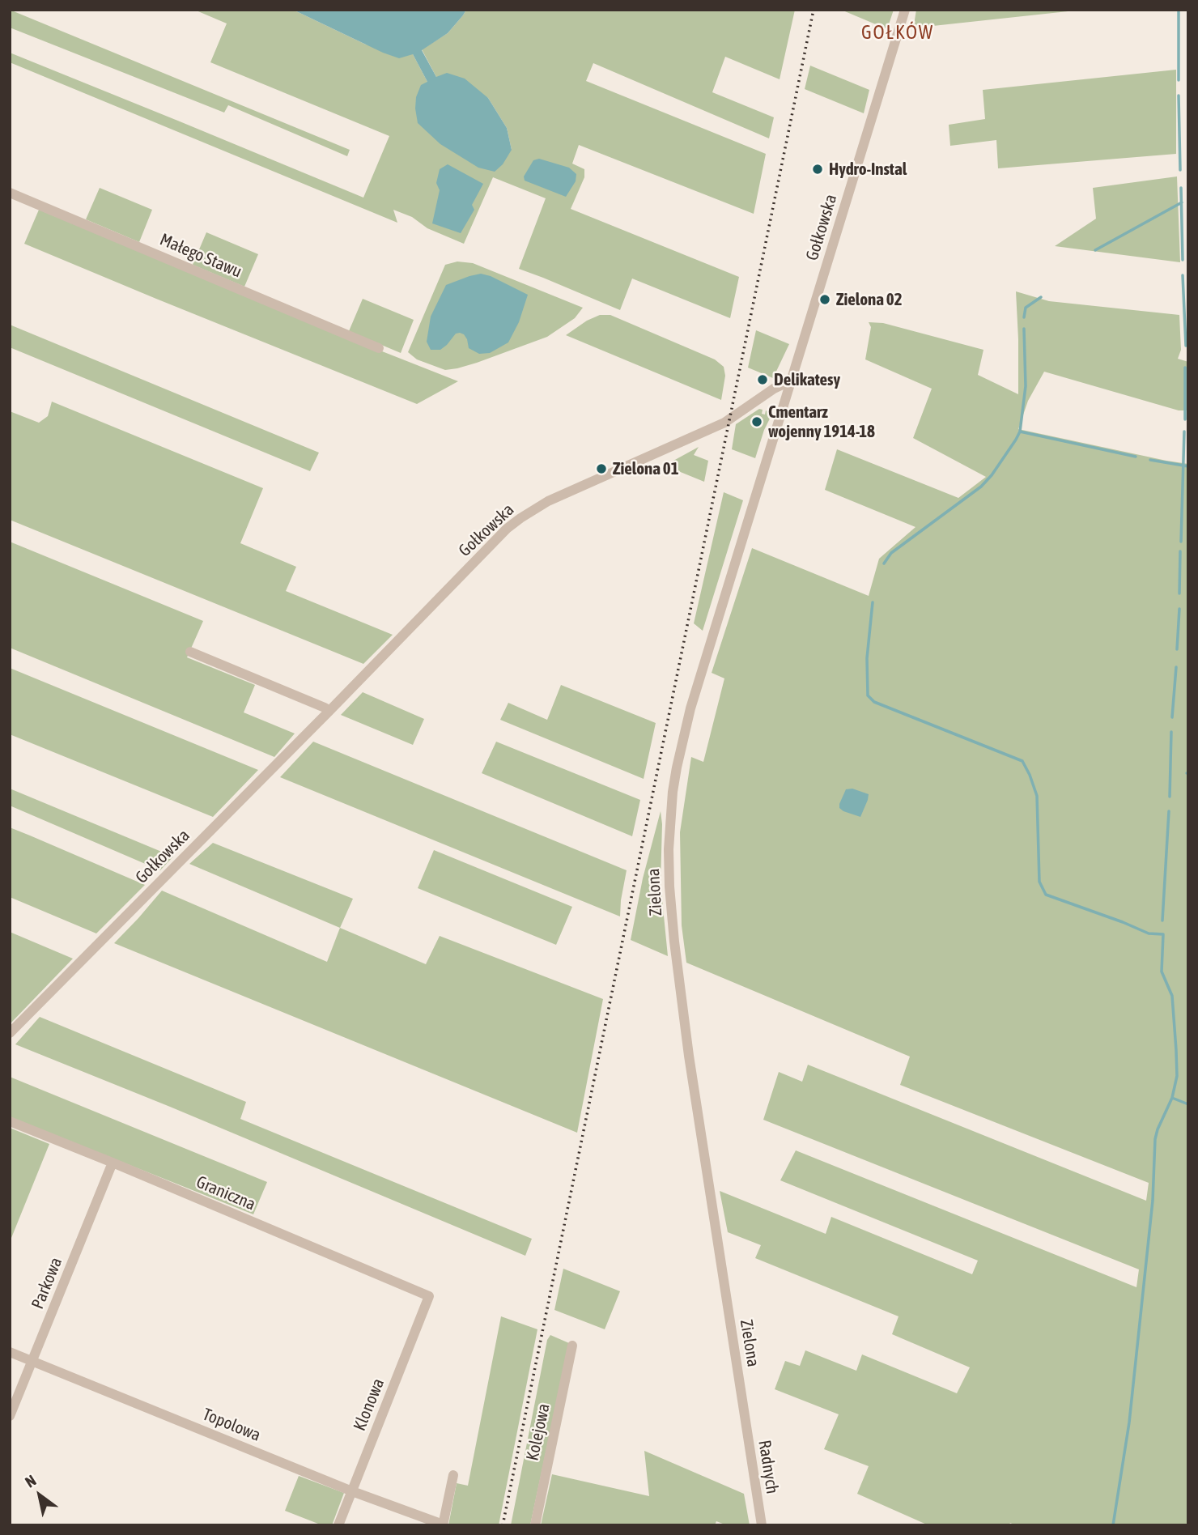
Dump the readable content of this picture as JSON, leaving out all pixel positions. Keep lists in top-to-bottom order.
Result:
{
  "streets": {
    "street": [
      "Gołkowska",
      "Małego Stawu",
      "Zielona",
      "Graniczna",
      "Parkowa",
      "Klonowa",
      "Topolowa",
      "Kolejowa",
      "Radnych"
    ]
  },
  "crossings": [
    ["Gołkowska", "Zielona"],
    ["Zielona", "Radnych"],
    ["Graniczna", "Parkowa"],
    ["Graniczna", "Klonowa"],
    ["Parkowa", "Topolowa"],
    ["Klonowa", "Topolowa"]
  ],
  "districts": ["GOŁKÓW"],
  "places": [
    "Hydro-Instal",
    "Zielona 02",
    "Delikatesy",
    "Cmentarz wojenny 1914-18",
    "Zielona 01"
  ],
  "north": "top left"
}
